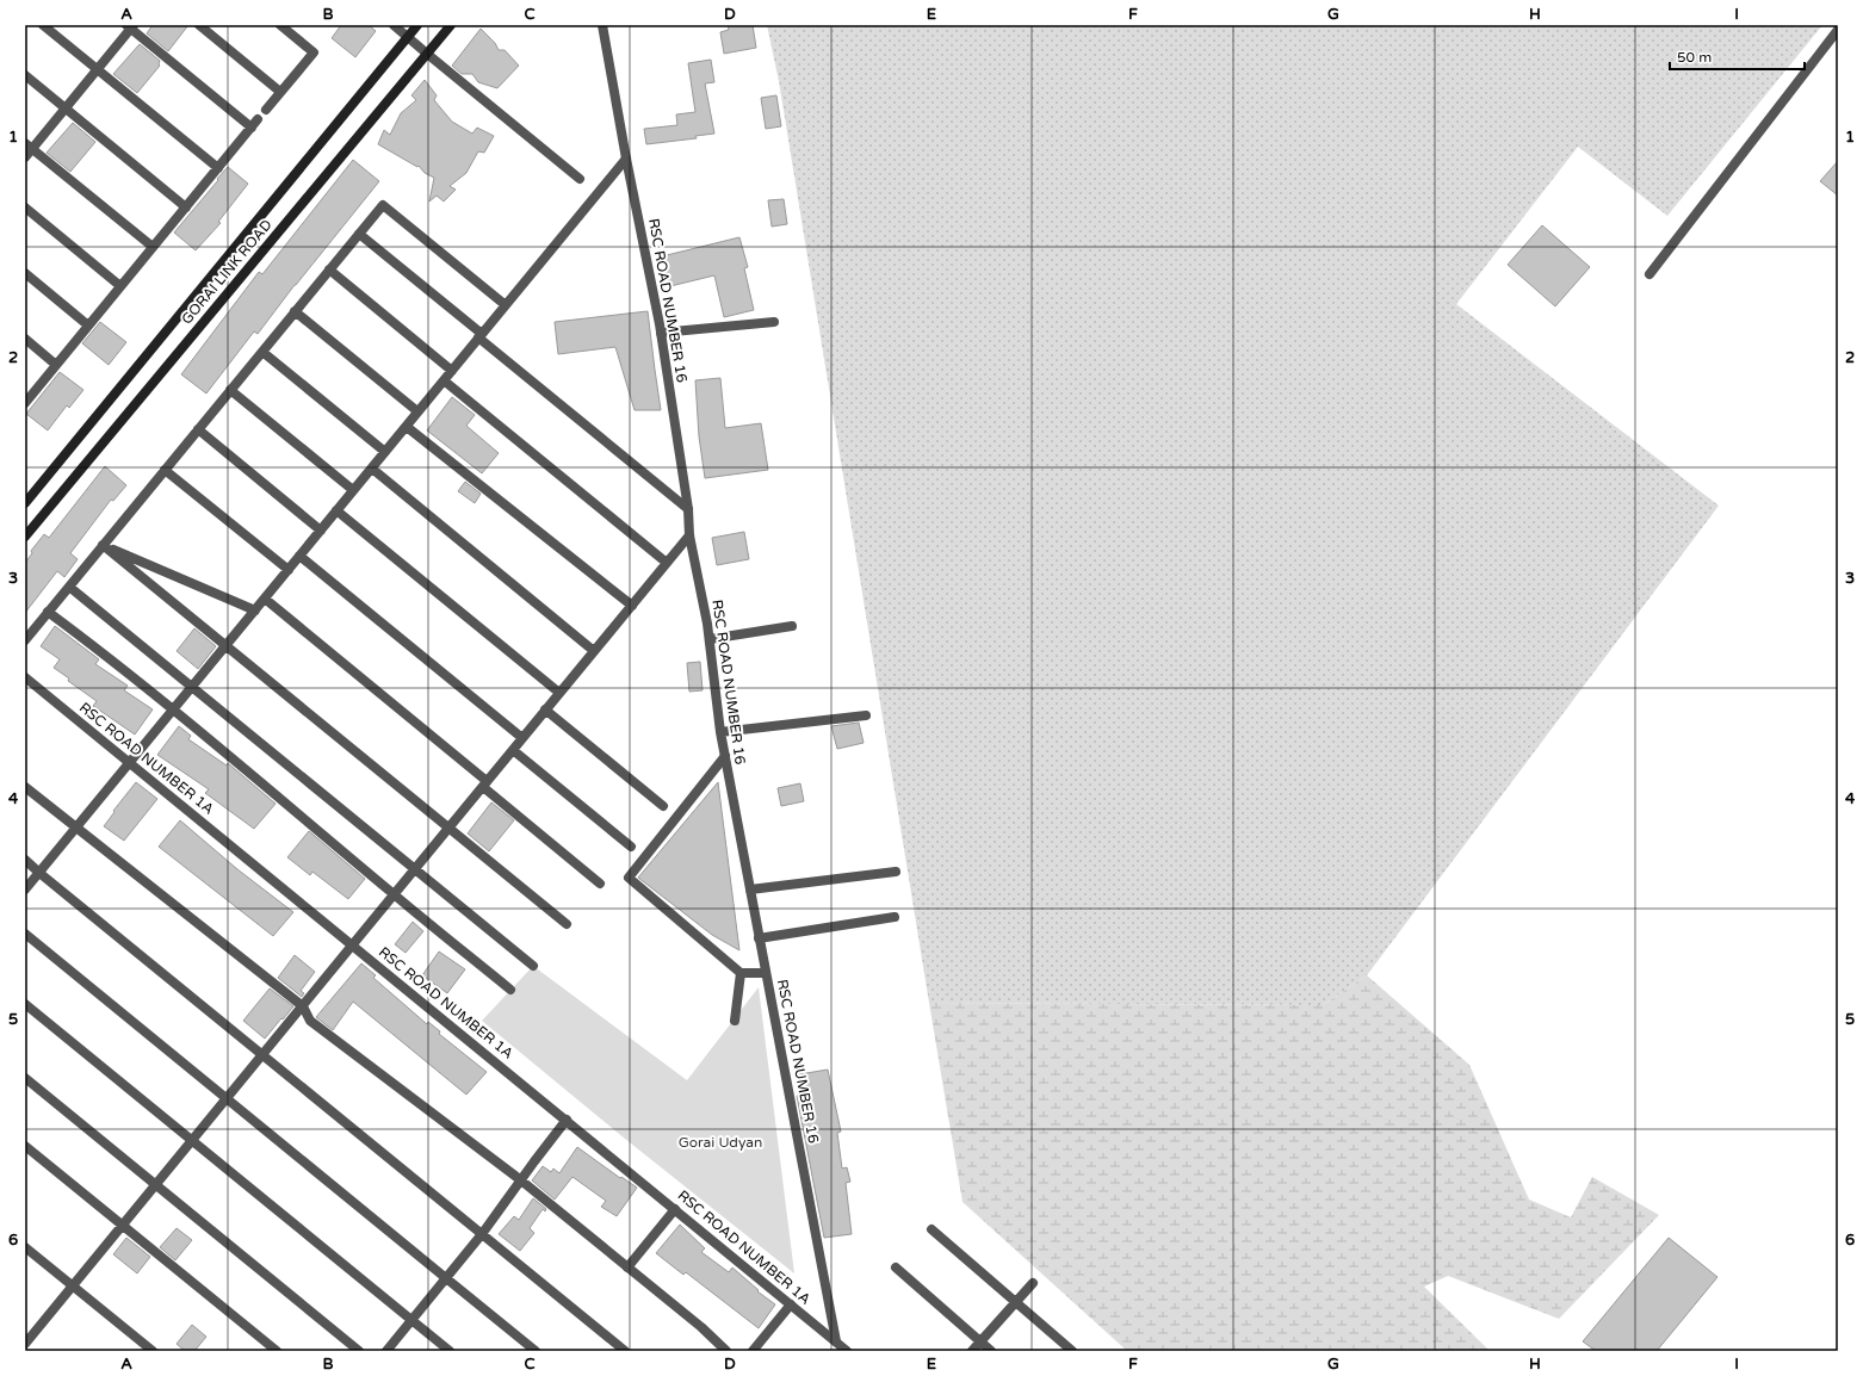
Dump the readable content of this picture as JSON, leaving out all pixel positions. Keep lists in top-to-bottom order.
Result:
{
  "streets": {
    "main road": ["GORAI LINK ROAD"],
    "street": ["RSC ROAD NUMBER 16", "RSC ROAD NUMBER 1A"]
  },
  "crossings": [
    ["RSC ROAD NUMBER 16", "RSC ROAD NUMBER 1A"]
  ],
  "parks": ["Gorai Udyan"],
  "scale_bar": "50 m",
  "grid": {
    "columns": [
      "A",
      "B",
      "C",
      "D",
      "E",
      "F",
      "G",
      "H",
      "I"
    ],
    "rows": [
      "1",
      "2",
      "3",
      "4",
      "5",
      "6"
    ]
  }
}
